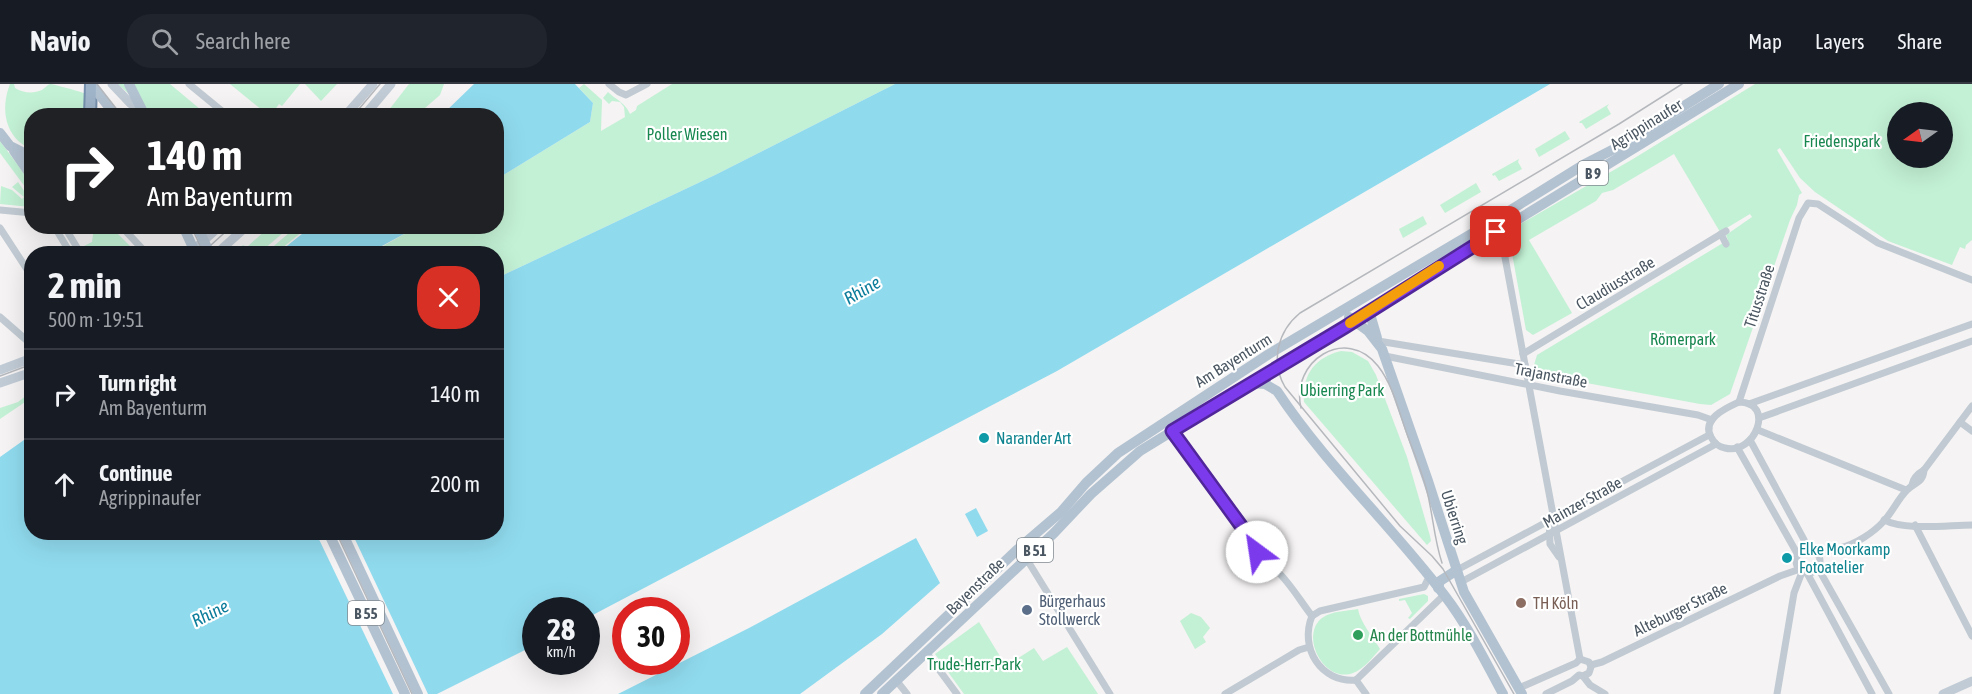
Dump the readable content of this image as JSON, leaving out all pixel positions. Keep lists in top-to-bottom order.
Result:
{
  "streets": {
    "main road": [
      "Agrippinaufer",
      "B 9",
      "Am Bayenturm",
      "Ubierring",
      "B 51",
      "Bayenstraße",
      "B 55"
    ],
    "street": [
      "Claudiusstraße",
      "Titusstraße",
      "Trajanstraße",
      "Mainzer Straße",
      "Alteburger Straße"
    ]
  },
  "crossings": [
    ["Agrippinaufer", "Am Bayenturm"],
    ["Titusstraße", "Trajanstraße"],
    ["Titusstraße", "Mainzer Straße"],
    ["Am Bayenturm", "Bayenstraße"],
    ["Trajanstraße", "Mainzer Straße"],
    ["Trajanstraße", "Ubierring"],
    ["Mainzer Straße", "Ubierring"]
  ],
  "water": ["Rhine"],
  "parks": [
    "Poller Wiesen",
    "Friedenspark",
    "Römerpark",
    "Ubierring Park",
    "Trude-Herr-Park"
  ],
  "places": [
    "Narander Art",
    "Elke Moorkamp Fotoatelier",
    "TH Köln",
    "Bürgerhaus Stollwerck",
    "An der Bottmühle"
  ],
  "north": "left",
  "page": {
    "header": "Navio",
    "search": "Search here",
    "nav": ["Map", "Layers", "Share"],
    "turn": ["140 m", "Am Bayenturm"],
    "heading": ["2 min", "500 m · 19:51"],
    "list": [
      {
        "name": "Turn right",
        "note": "Am Bayenturm",
        "value": "140 m"
      },
      {
        "name": "Continue",
        "note": "Agrippinaufer",
        "value": "200 m"
      }
    ],
    "speed": "28 km/h",
    "limit": "30"
  }
}
